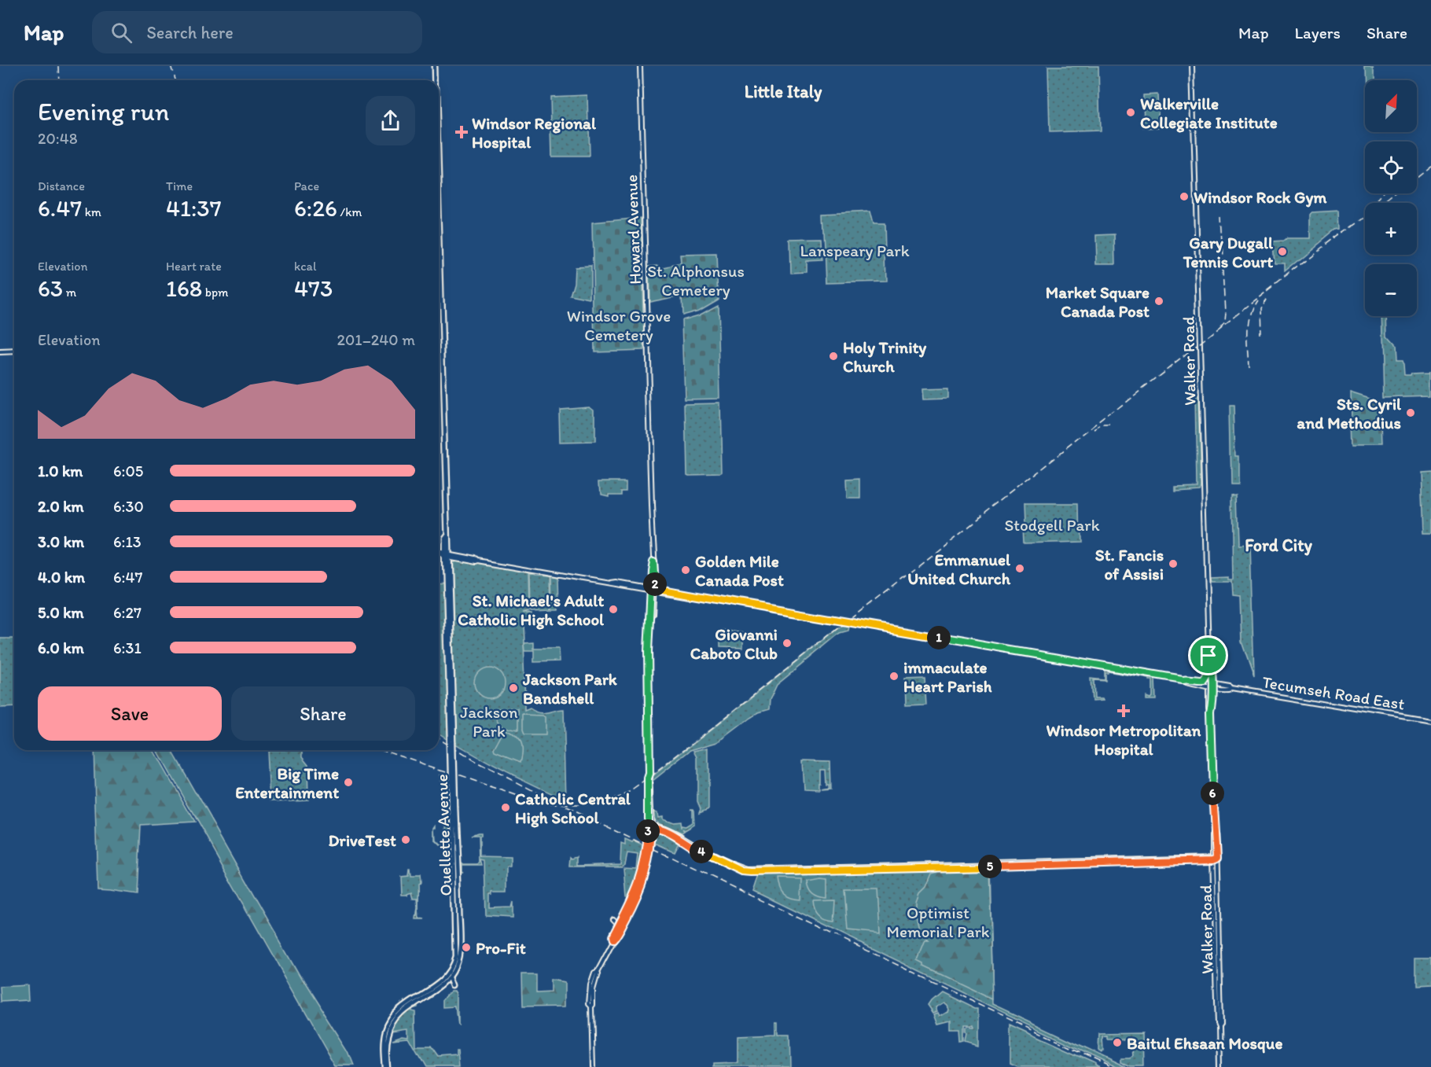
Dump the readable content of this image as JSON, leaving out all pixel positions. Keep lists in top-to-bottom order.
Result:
{
  "streets": {
    "main road": [
      "Howard Avenue",
      "Walker Road",
      "Tecumseh Road East",
      "Ouellette Avenue"
    ]
  },
  "crossings": [
    ["Howard Avenue", "Tecumseh Road East"],
    ["Walker Road", "Tecumseh Road East"],
    ["Tecumseh Road East", "Ouellette Avenue"]
  ],
  "districts": ["Little Italy", "Ford City"],
  "parks": [
    "Lanspeary Park",
    "St. Alphonsus Cemetery",
    "Windsor Grove Cemetery",
    "Stodgell Park",
    "Jackson Park",
    "Optimist Memorial Park"
  ],
  "places": {
    "other": [
      "Walkerville Collegiate Institute",
      "Windsor Rock Gym",
      "Gary Dugall Tennis Court",
      "Market Square Canada Post",
      "Holy Trinity Church",
      "Sts. Cyril and Methodius",
      "St. Fancis of Assisi",
      "Emmanuel United Church",
      "Golden Mile Canada Post",
      "St. Michael's Adult Catholic High School",
      "Giovanni Caboto Club",
      "immaculate Heart Parish",
      "Jackson Park Bandshell",
      "Big Time Entertainment",
      "Catholic Central High School",
      "DriveTest",
      "Pro-Fit",
      "Baitul Ehsaan Mosque"
    ],
    "health": ["Windsor Regional Hospital", "Windsor Metropolitan Hospital"]
  },
  "north": "top right",
  "page": {
    "header": "Map",
    "search": "Search here",
    "nav": ["Map", "Layers", "Share"],
    "map_buttons": ["+", "−"],
    "heading": ["Evening run", "20:48"],
    "stats": [
      ["Distance", "6.47 km"],
      ["Time", "41:37"],
      ["Pace", "6:26 /km"],
      ["Elevation", "63 m"],
      ["Heart rate", "168 bpm"],
      ["kcal", "473"]
    ],
    "chart": ["Elevation", "201–240 m"],
    "list": [
      {
        "name": "1.0 km",
        "note": "6:05"
      },
      {
        "name": "2.0 km",
        "note": "6:30"
      },
      {
        "name": "3.0 km",
        "note": "6:13"
      },
      {
        "name": "4.0 km",
        "note": "6:47"
      },
      {
        "name": "5.0 km",
        "note": "6:27"
      },
      {
        "name": "6.0 km",
        "note": "6:31"
      }
    ],
    "pins": [
      "2",
      "1",
      "6",
      "3",
      "4",
      "5"
    ],
    "buttons": ["Save", "Share"]
  }
}
